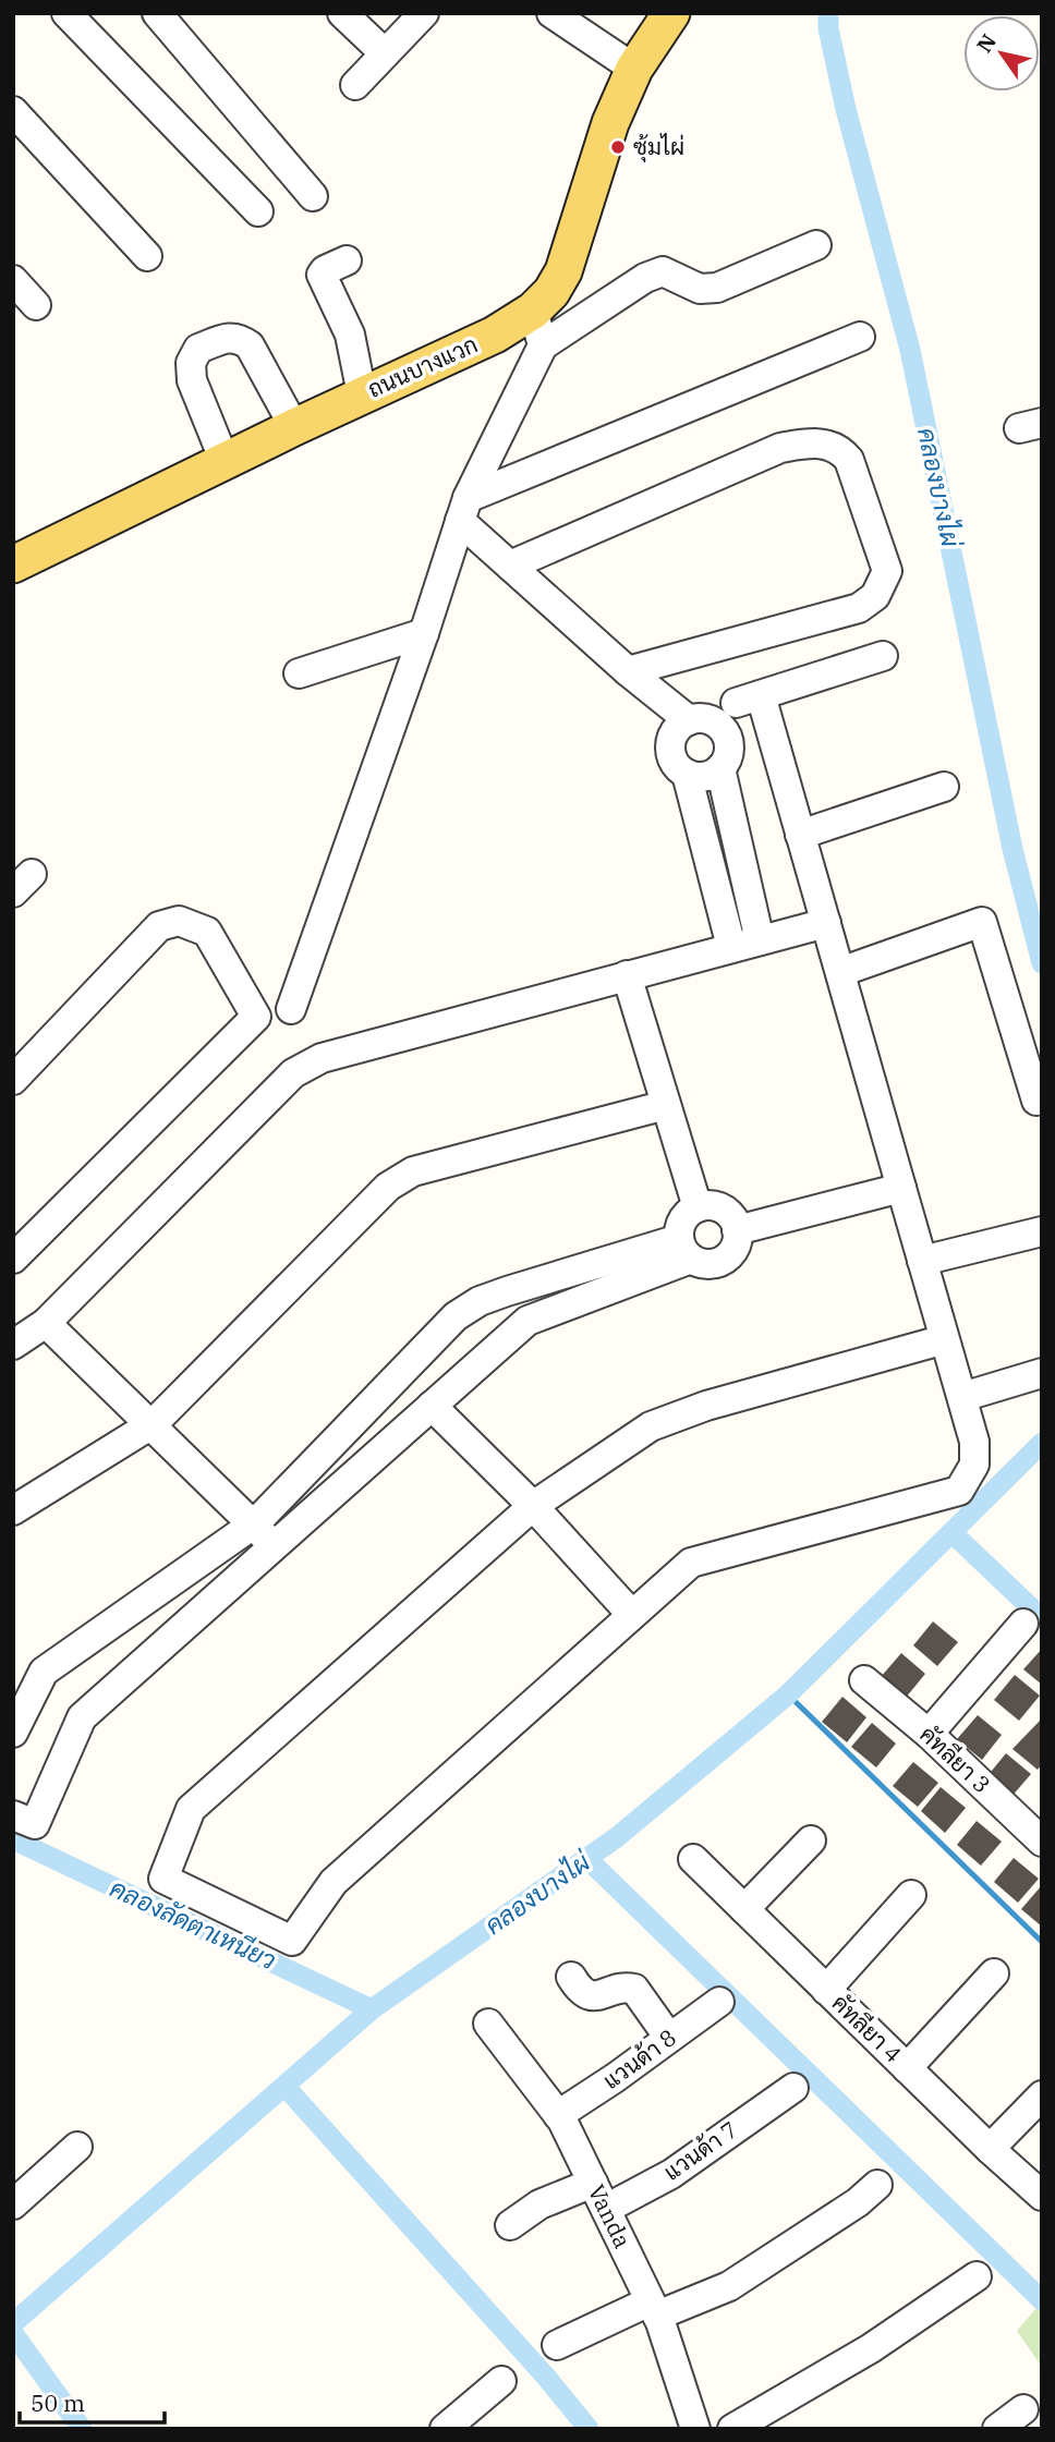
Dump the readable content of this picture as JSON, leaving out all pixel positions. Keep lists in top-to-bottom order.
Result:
{
  "streets": {
    "main road": ["ถนนบางแวก"],
    "street": [
      "คัทลียา 3",
      "คัทลียา 4",
      "แวนด้า 8",
      "แวนด้า 7",
      "Vanda"
    ]
  },
  "crossings": [
    ["แวนด้า 8", "Vanda"],
    ["แวนด้า 7", "Vanda"]
  ],
  "water": ["คลองบางไผ่", "คลองลัดตาเหนียว"],
  "places": ["ซุ้มไผ่"],
  "scale_bar": "50 m",
  "north": "top left"
}
